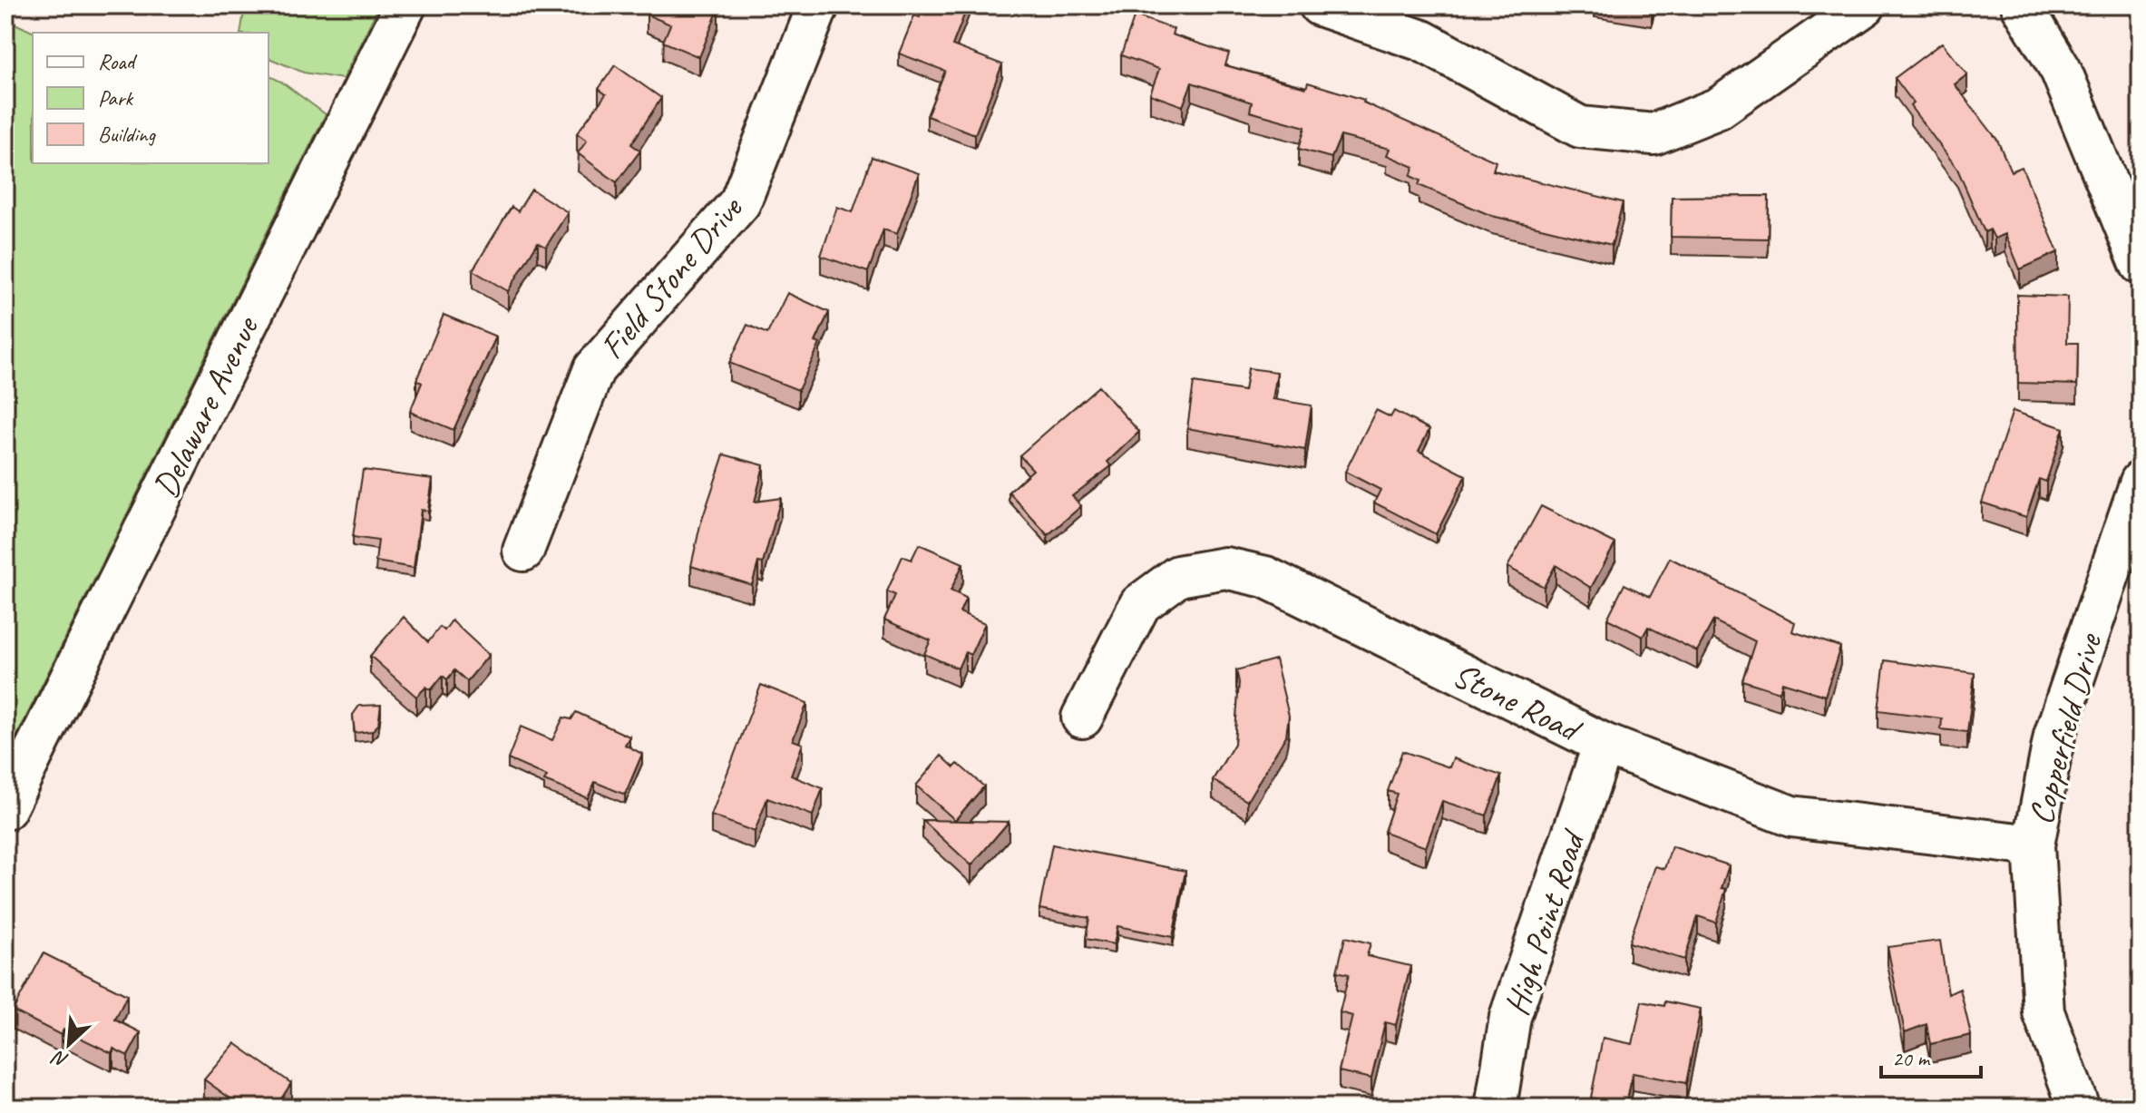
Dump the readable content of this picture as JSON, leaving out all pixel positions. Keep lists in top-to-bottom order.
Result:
{
  "streets": {
    "street": [
      "Field Stone Drive",
      "Delaware Avenue",
      "Stone Road",
      "Copperfield Drive",
      "High Point Road"
    ]
  },
  "crossings": [
    ["Stone Road", "Copperfield Drive"],
    ["Stone Road", "High Point Road"]
  ],
  "legend": ["Road", "Park", "Building"],
  "scale_bar": "20 m",
  "north": "bottom left"
}
